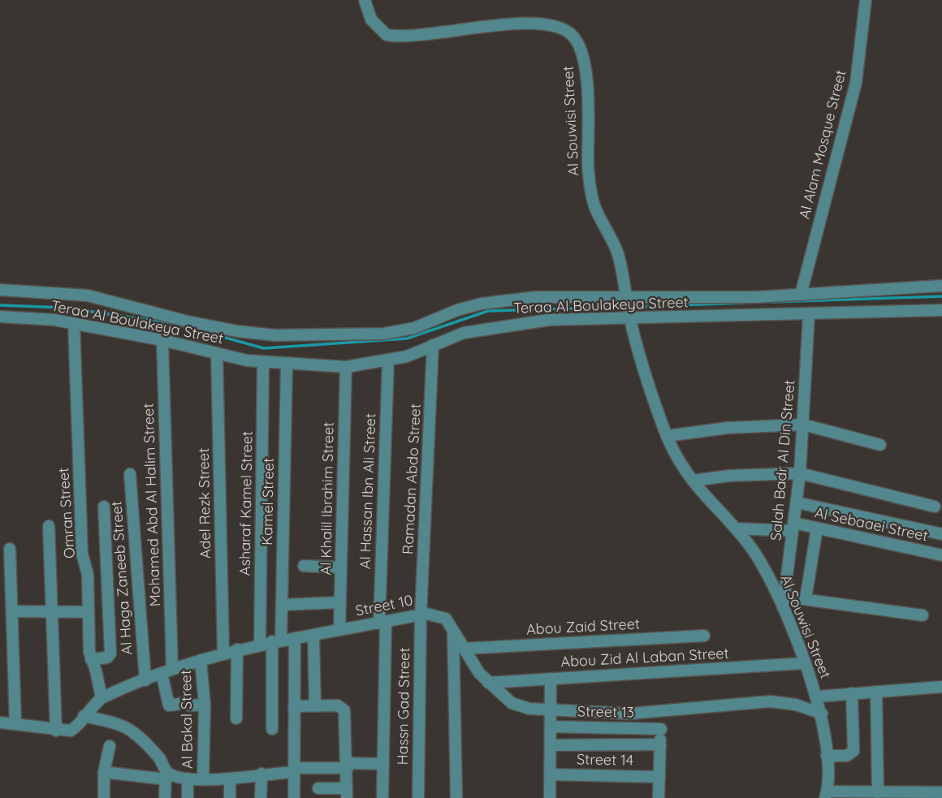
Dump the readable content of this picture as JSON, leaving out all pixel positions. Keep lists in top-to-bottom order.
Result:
{
  "streets": {
    "street": [
      "Al Souwisi Street",
      "Al Alam Mosque Street",
      "Teraa Al Boulakeya Street",
      "Salah Badr Al Din Street",
      "Ramadan Abdo Street",
      "Al Hassan Ibn Ali Street",
      "Al Khalil Ibrahim Street",
      "Kamel Street",
      "Adel Rezk Street",
      "Asharaf Kamel Street",
      "Mohamed Abd Al Halim Street",
      "Omran Street",
      "Al Sebaaei Street",
      "Al Haga Zaneeb Street",
      "Street 10",
      "Abou Zaid Street",
      "Abou Zid Al Laban Street",
      "Hassn Gad Street",
      "Street 13",
      "Al Bakal Street",
      "Street 14"
    ]
  },
  "crossings": [
    ["Al Souwisi Street", "Teraa Al Boulakeya Street"],
    ["Al Souwisi Street", "Salah Badr Al Din Street"],
    ["Al Souwisi Street", "Al Sebaaei Street"],
    ["Al Souwisi Street", "Abou Zid Al Laban Street"],
    ["Al Alam Mosque Street", "Teraa Al Boulakeya Street"],
    ["Teraa Al Boulakeya Street", "Salah Badr Al Din Street"],
    ["Teraa Al Boulakeya Street", "Ramadan Abdo Street"],
    ["Teraa Al Boulakeya Street", "Al Hassan Ibn Ali Street"],
    ["Teraa Al Boulakeya Street", "Al Khalil Ibrahim Street"],
    ["Teraa Al Boulakeya Street", "Kamel Street"],
    ["Teraa Al Boulakeya Street", "Adel Rezk Street"],
    ["Teraa Al Boulakeya Street", "Asharaf Kamel Street"],
    ["Teraa Al Boulakeya Street", "Mohamed Abd Al Halim Street"],
    ["Teraa Al Boulakeya Street", "Omran Street"],
    ["Salah Badr Al Din Street", "Al Sebaaei Street"],
    ["Ramadan Abdo Street", "Street 10"],
    ["Ramadan Abdo Street", "Hassn Gad Street"],
    ["Al Hassan Ibn Ali Street", "Street 10"],
    ["Al Khalil Ibrahim Street", "Street 10"],
    ["Kamel Street", "Street 10"],
    ["Adel Rezk Street", "Street 10"],
    ["Asharaf Kamel Street", "Street 10"],
    ["Mohamed Abd Al Halim Street", "Street 10"],
    ["Mohamed Abd Al Halim Street", "Al Bakal Street"],
    ["Omran Street", "Street 10"],
    ["Al Haga Zaneeb Street", "Street 10"],
    ["Street 10", "Hassn Gad Street"],
    ["Street 10", "Al Bakal Street"]
  ]
}
